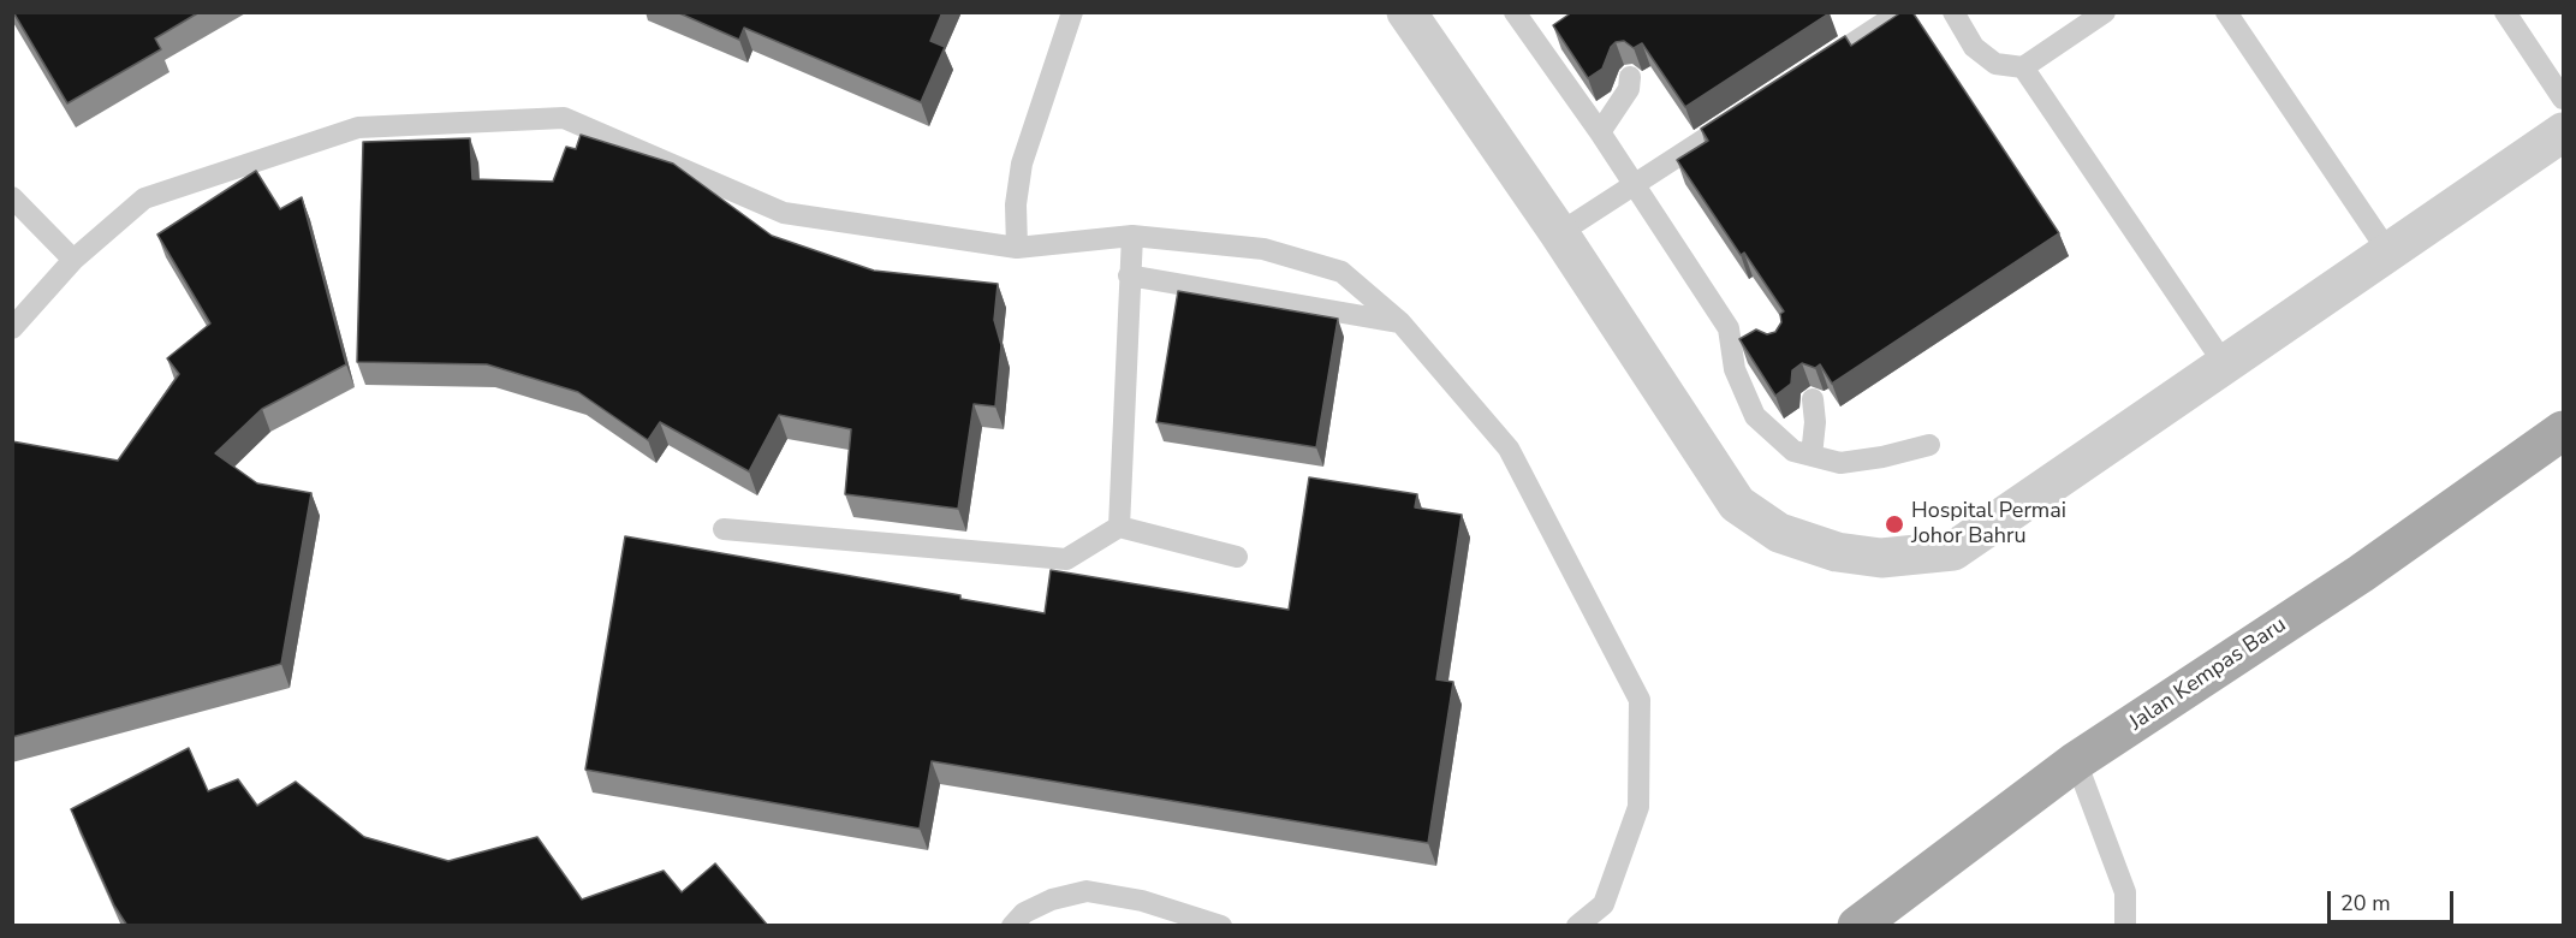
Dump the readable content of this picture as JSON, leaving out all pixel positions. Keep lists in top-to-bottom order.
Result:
{
  "streets": {
    "main road": ["Jalan Kempas Baru"]
  },
  "places": ["Hospital Permai Johor Bahru"],
  "scale_bar": "20 m"
}
